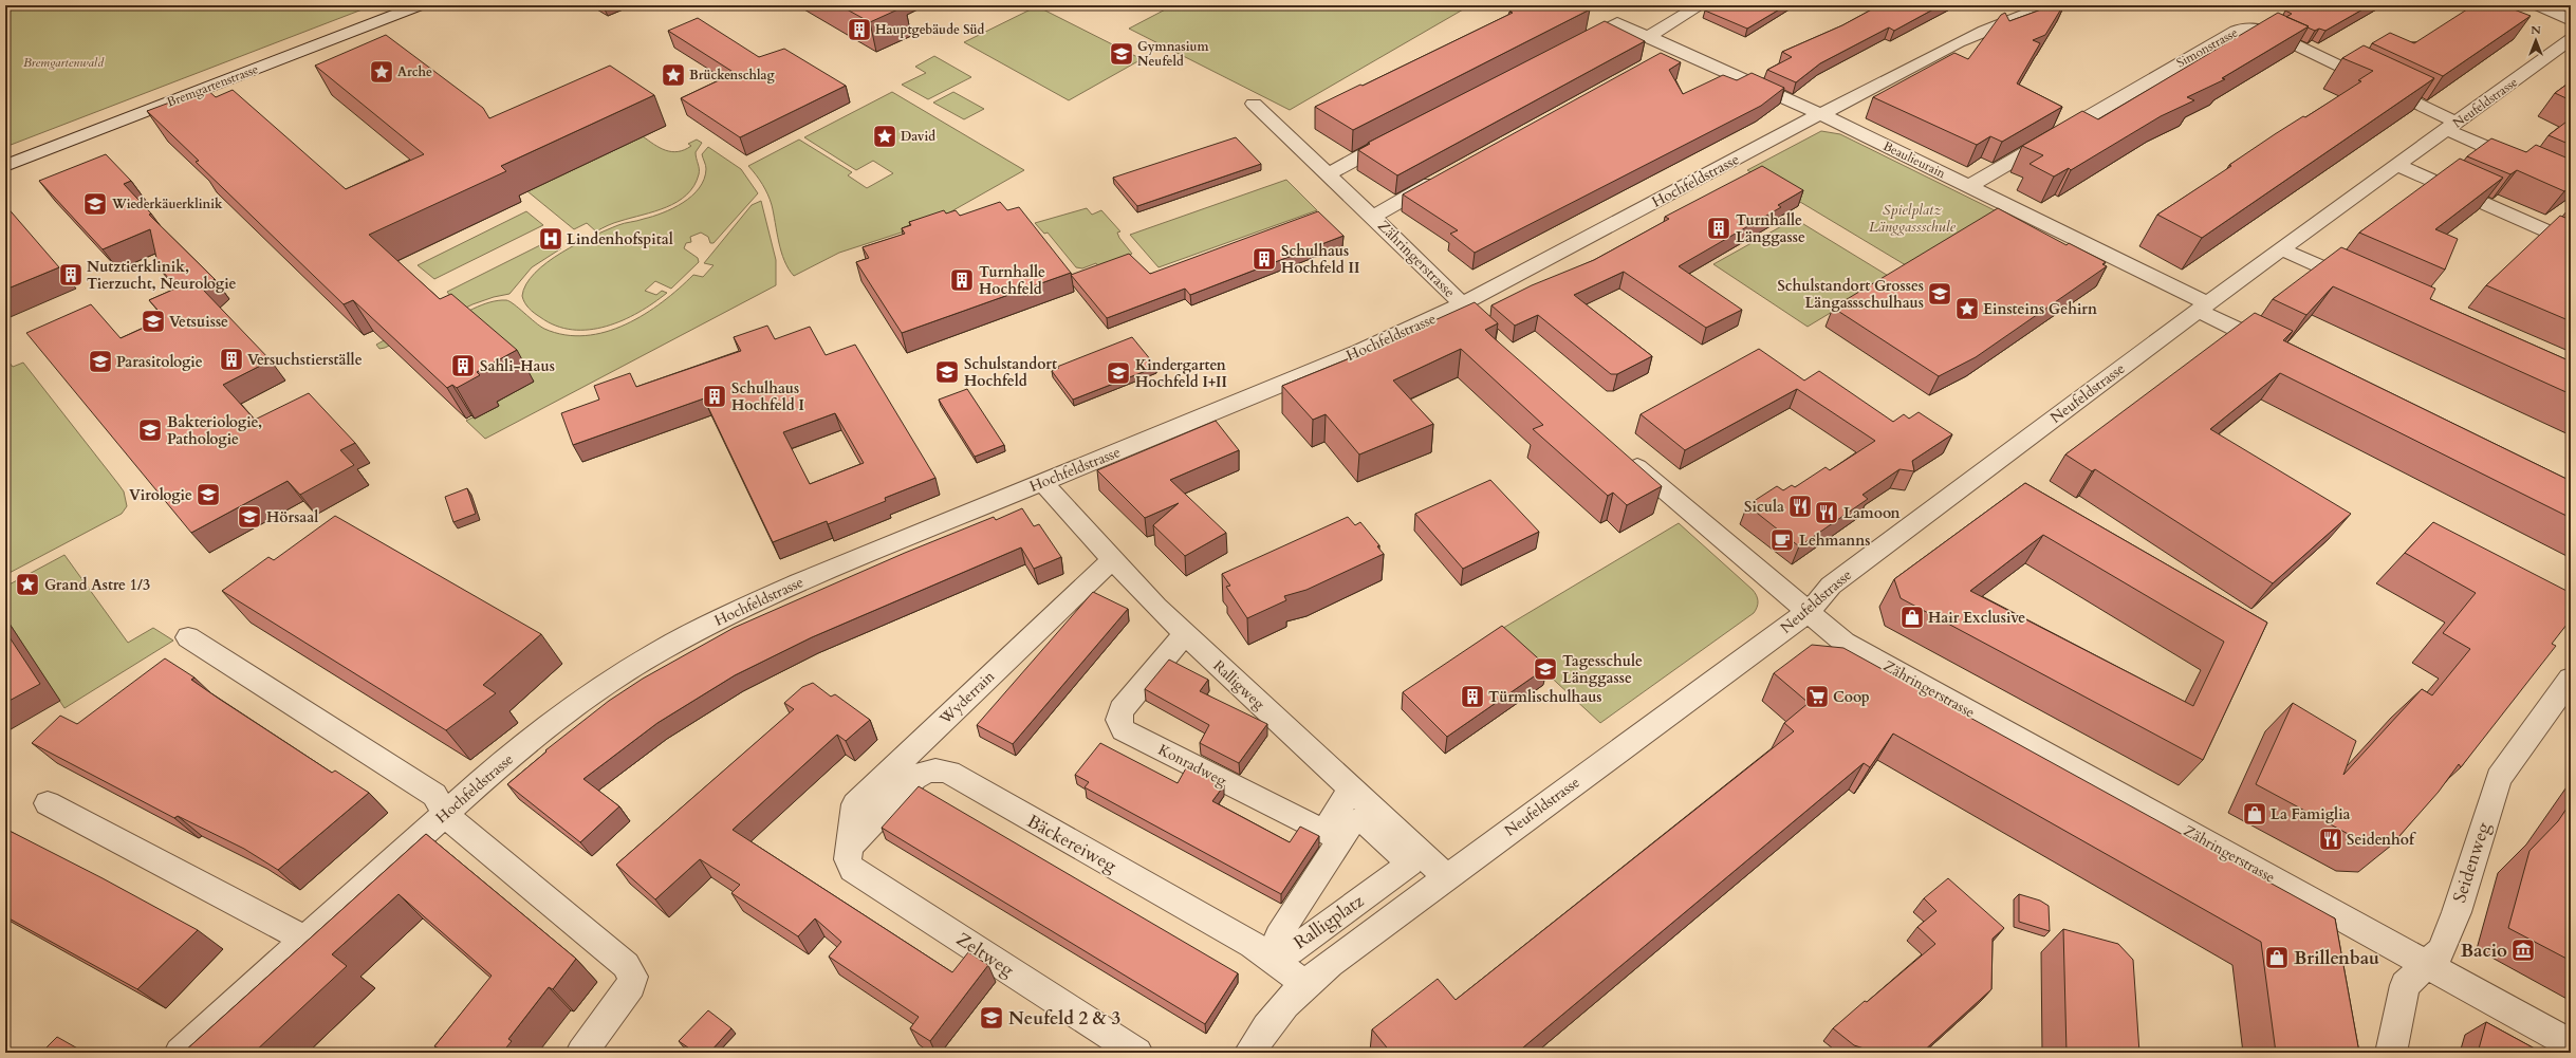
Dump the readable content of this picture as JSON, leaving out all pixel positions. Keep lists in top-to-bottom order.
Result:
{
  "streets": {
    "street": [
      "Simonstrasse",
      "Bremgartenstrasse",
      "Neufeldstrasse",
      "Beaulieurain",
      "Hochfeldstrasse",
      "Zähringerstrasse",
      "Ralligweg",
      "Wyderrain",
      "Konradweg",
      "Bäckereiweg",
      "Seidenweg",
      "Ralligplatz",
      "Zeltweg"
    ]
  },
  "crossings": [
    ["Simonstrasse", "Neufeldstrasse"],
    ["Simonstrasse", "Beaulieurain"],
    ["Neufeldstrasse", "Beaulieurain"],
    ["Neufeldstrasse", "Zähringerstrasse"],
    ["Neufeldstrasse", "Ralligweg"],
    ["Neufeldstrasse", "Bäckereiweg"],
    ["Beaulieurain", "Hochfeldstrasse"],
    ["Hochfeldstrasse", "Zähringerstrasse"],
    ["Hochfeldstrasse", "Ralligweg"],
    ["Zähringerstrasse", "Seidenweg"],
    ["Ralligweg", "Wyderrain"],
    ["Ralligweg", "Konradweg"],
    ["Wyderrain", "Bäckereiweg"],
    ["Wyderrain", "Zeltweg"],
    ["Bäckereiweg", "Zeltweg"]
  ],
  "parks": ["Bremgartenwald", "Spielplatz Länggassschule"],
  "places": {
    "building": [
      "Hauptgebäude Süd",
      "Turnhalle Länggasse",
      "Schulhaus Hochfeld II",
      "Nutztierklinik, Tierzucht, Neurologie",
      "Turnhalle Hochfeld",
      "Versuchstierställe",
      "Sahli-Haus",
      "Schulhaus Hochfeld I",
      "Türmlischulhaus"
    ],
    "school or university": [
      "Gymnasium Neufeld",
      "Wiederkäuerklinik",
      "Schulstandort Grosses Längassschulhaus",
      "Vetsuisse",
      "Parasitologie",
      "Schulstandort Hochfeld",
      "Kindergarten Hochfeld I+II",
      "Bakteriologie, Pathologie",
      "Virologie",
      "Hörsaal",
      "Tagesschule Länggasse",
      "Neufeld 2 & 3"
    ],
    "place": [
      "Arche",
      "Brückenschlag",
      "David",
      "Einsteins Gehirn",
      "Grand Astre 1/3"
    ],
    "hospital": ["Lindenhofspital"],
    "restaurant": ["Sicula", "Lamoon", "Seidenhof"],
    "cafe": ["Lehmanns"],
    "shop": ["Hair Exclusive", "La Famiglia", "Brillenbau"],
    "supermarket": ["Coop"],
    "museum": ["Bacio"]
  },
  "north": "top"
}
